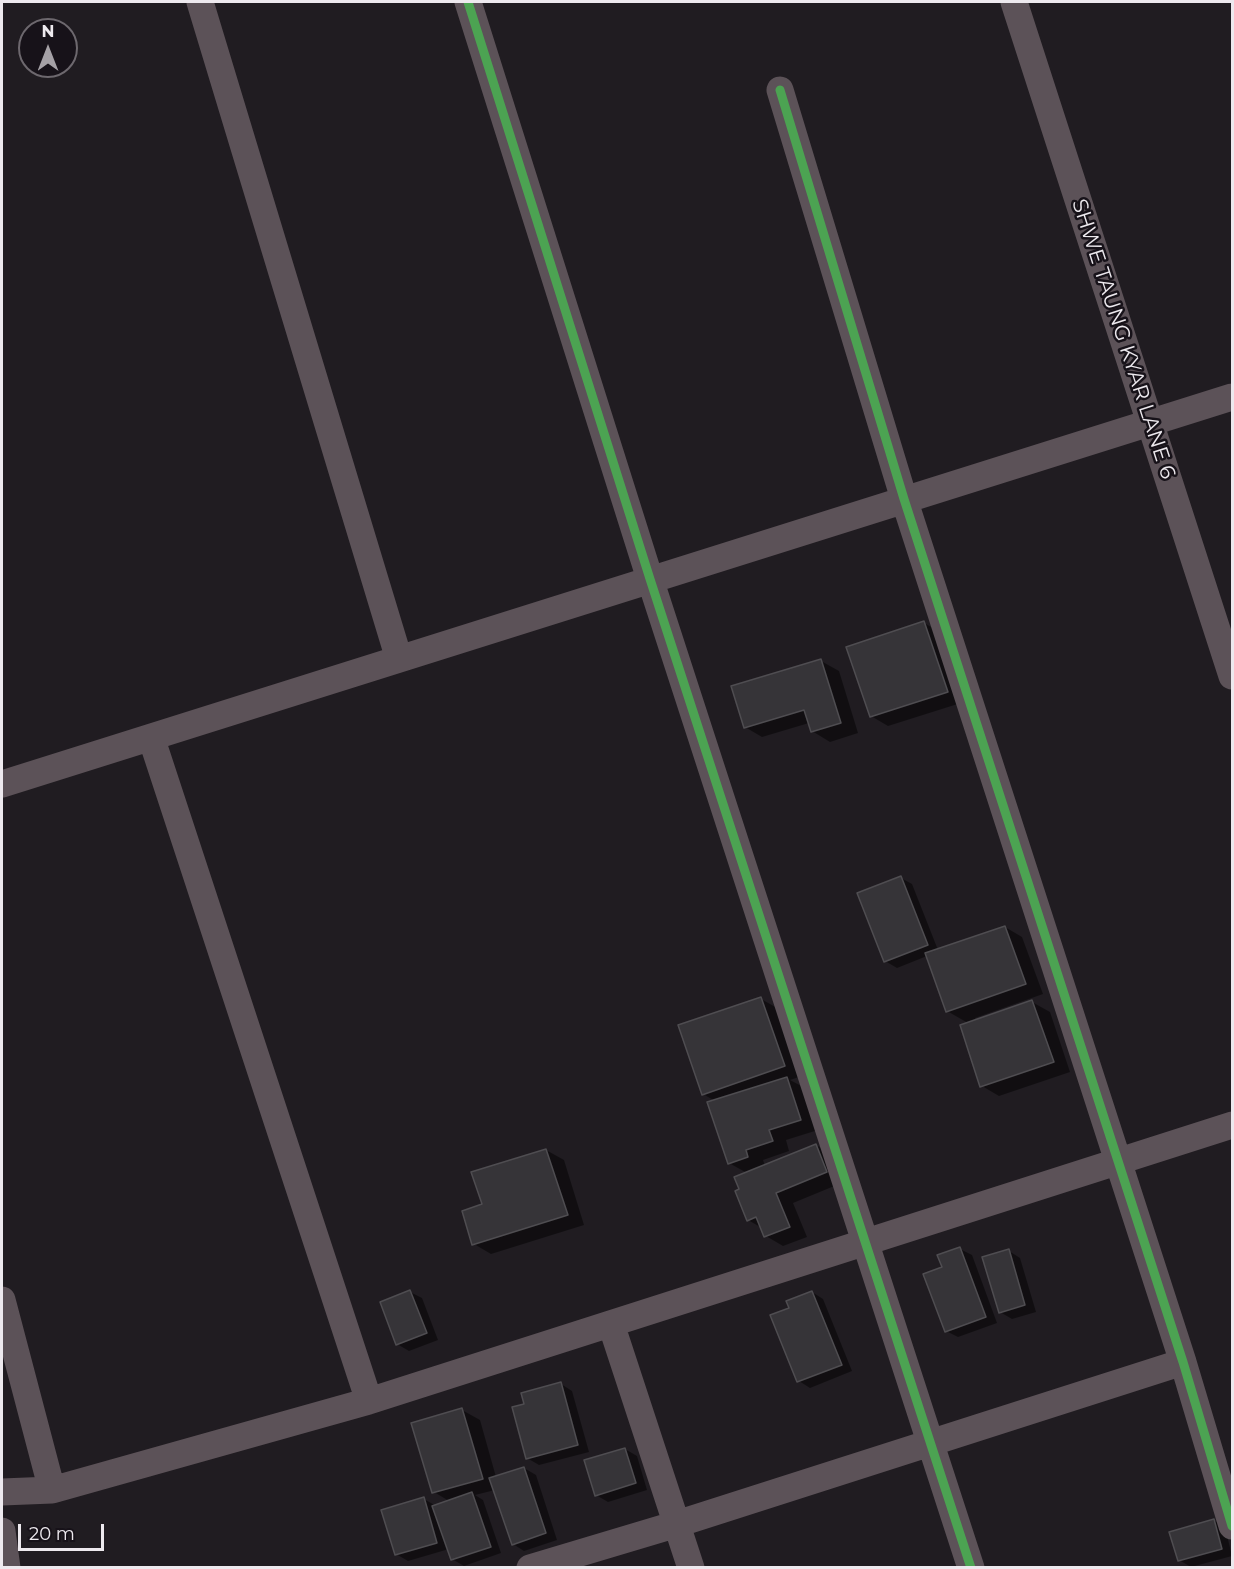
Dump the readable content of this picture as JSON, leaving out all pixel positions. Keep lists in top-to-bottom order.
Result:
{
  "streets": {
    "street": ["SHWE TAUNG KYAR LANE 6"]
  },
  "scale_bar": "20 m",
  "north": "top"
}
